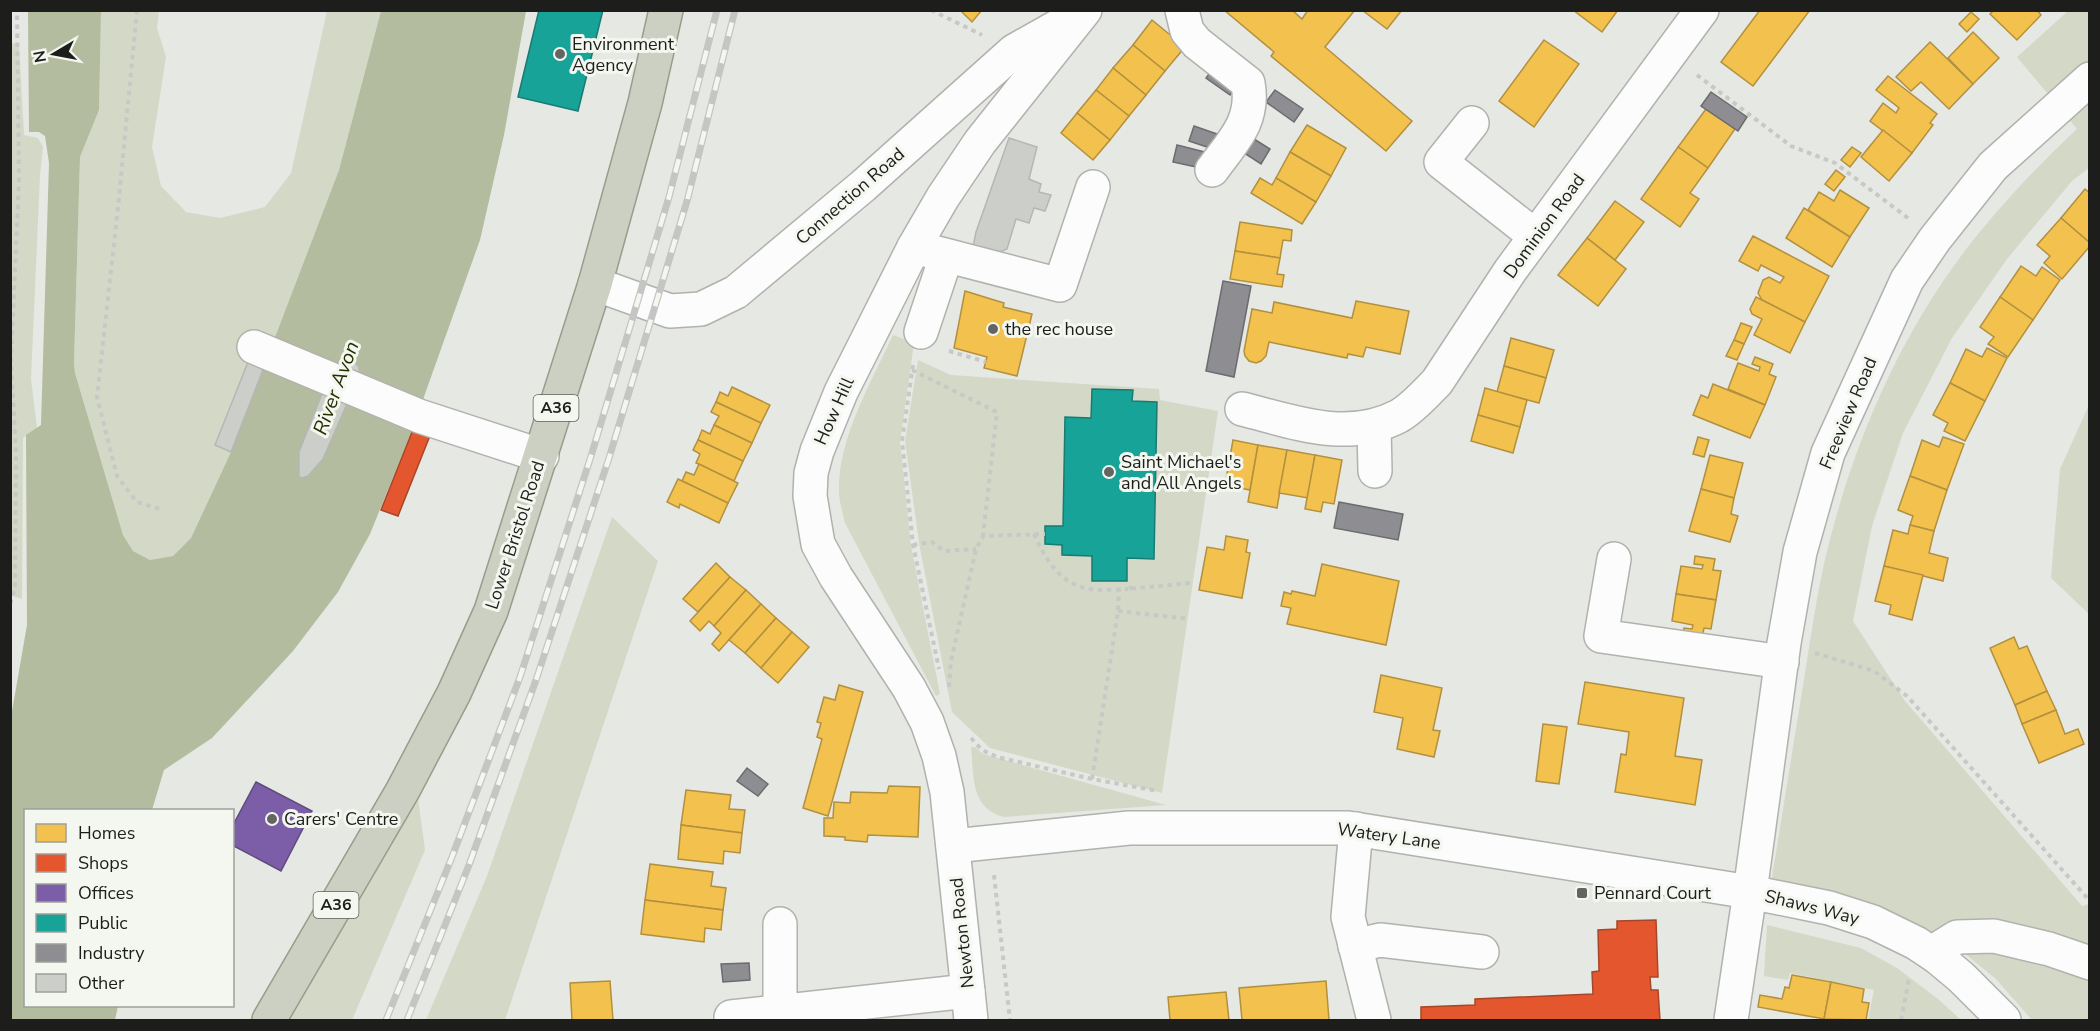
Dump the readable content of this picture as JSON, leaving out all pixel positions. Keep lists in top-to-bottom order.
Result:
{
  "streets": {
    "highway": ["A36", "Lower Bristol Road"],
    "street": [
      "Connection Road",
      "Dominion Road",
      "How Hill",
      "Freeview Road",
      "Watery Lane",
      "Shaws Way",
      "Newton Road"
    ]
  },
  "crossings": [
    ["Connection Road", "How Hill"],
    ["Connection Road", "Lower Bristol Road"],
    ["How Hill", "Watery Lane"],
    ["How Hill", "Newton Road"],
    ["Freeview Road", "Watery Lane"],
    ["Freeview Road", "Shaws Way"],
    ["Watery Lane", "Shaws Way"],
    ["Watery Lane", "Newton Road"]
  ],
  "water": ["River Avon"],
  "places": {
    "other": [
      "Environment Agency",
      "the rec house",
      "Saint Michael's and All Angels",
      "Carers' Centre"
    ],
    "transit": ["Pennard Court"]
  },
  "legend": [
    "Homes",
    "Shops",
    "Offices",
    "Public",
    "Industry",
    "Other"
  ],
  "north": "left"
}
